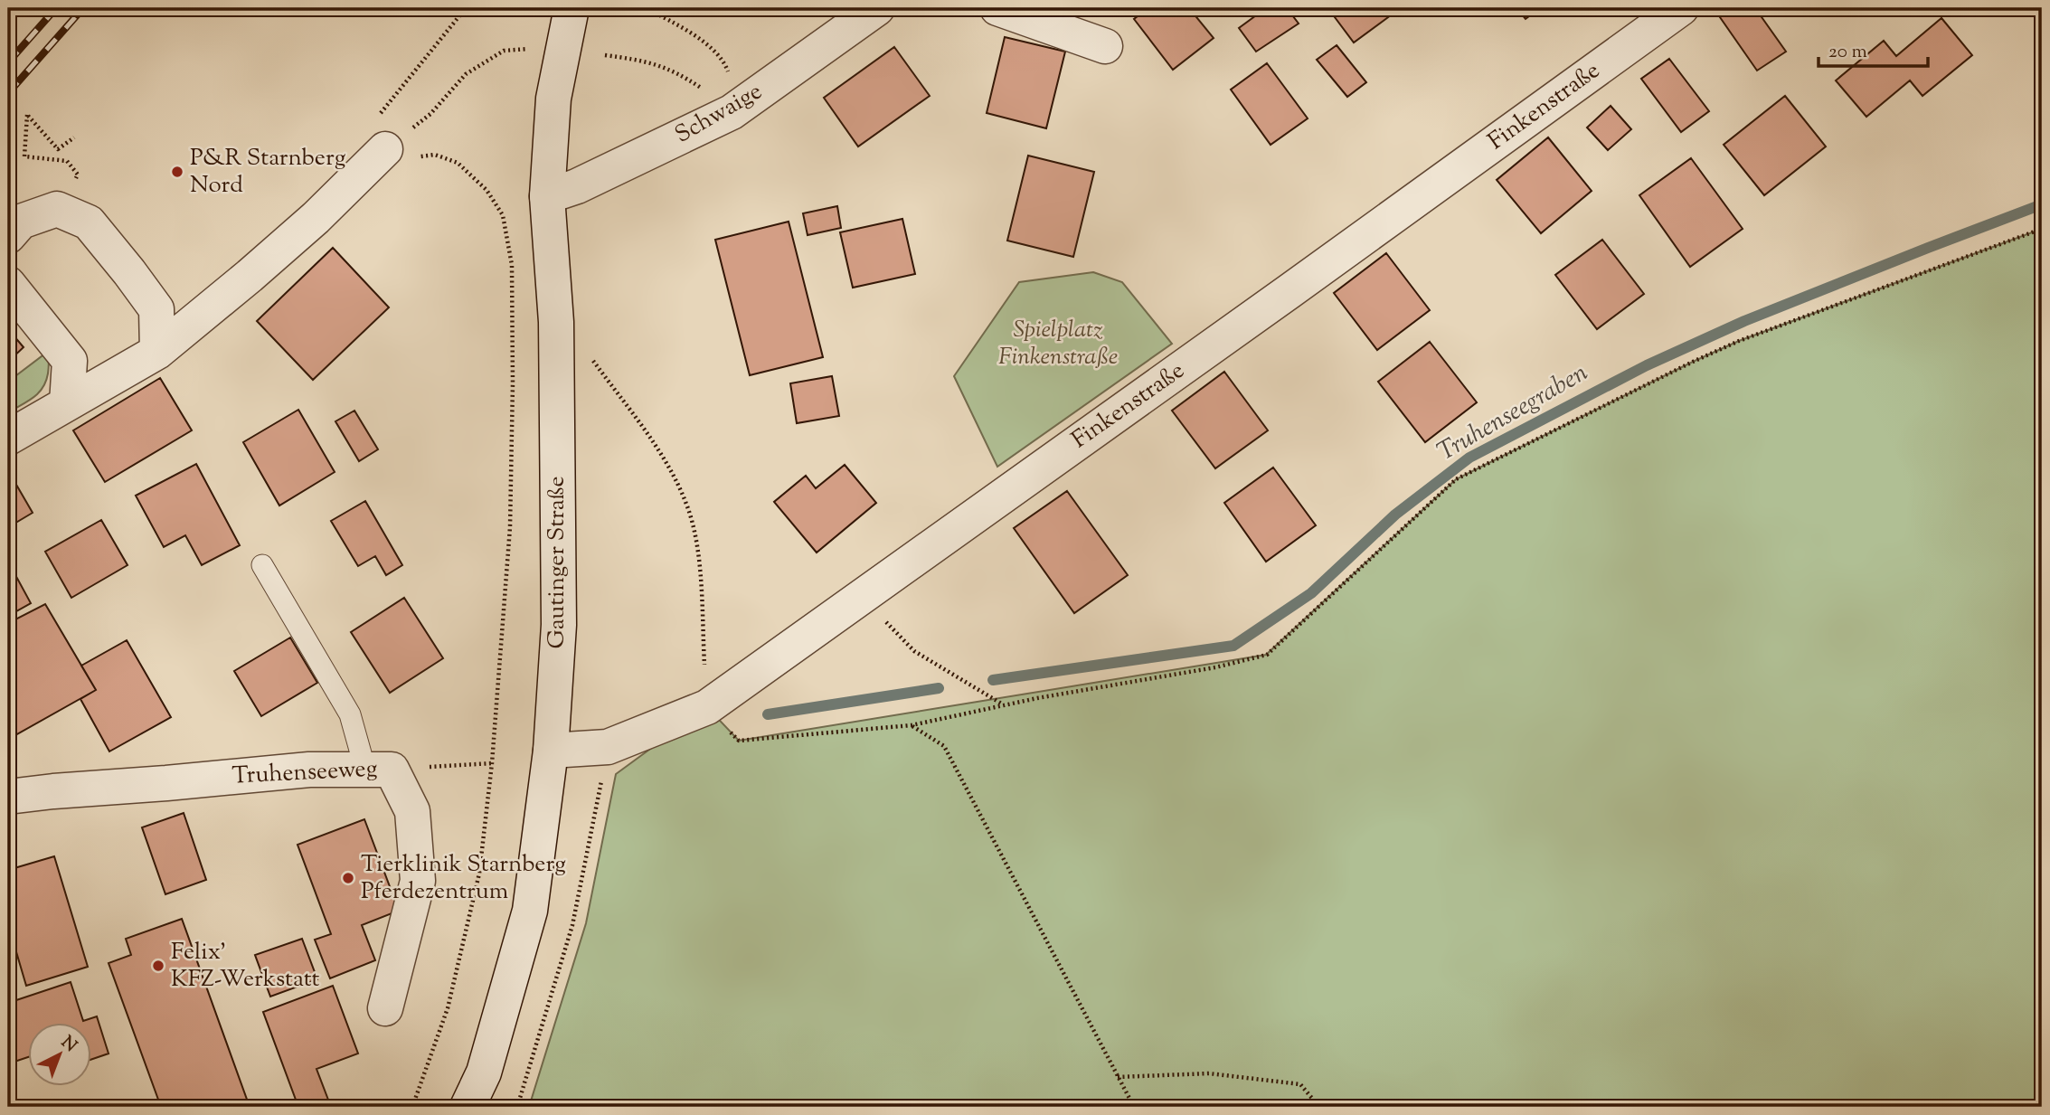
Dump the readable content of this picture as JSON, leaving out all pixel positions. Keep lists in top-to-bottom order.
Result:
{
  "streets": {
    "street": [
      "Finkenstraße",
      "Schwaige",
      "Gautinger Straße",
      "Truhenseeweg"
    ]
  },
  "crossings": [
    ["Finkenstraße", "Gautinger Straße"],
    ["Schwaige", "Gautinger Straße"]
  ],
  "water": ["Truhenseegraben"],
  "parks": ["Spielplatz Finkenstraße"],
  "places": ["P&R Starnberg Nord", "Tierklinik Starnberg Pferdezentrum", "Felix' KFZ-Werkstatt"],
  "scale_bar": "20 m",
  "north": "top right"
}
